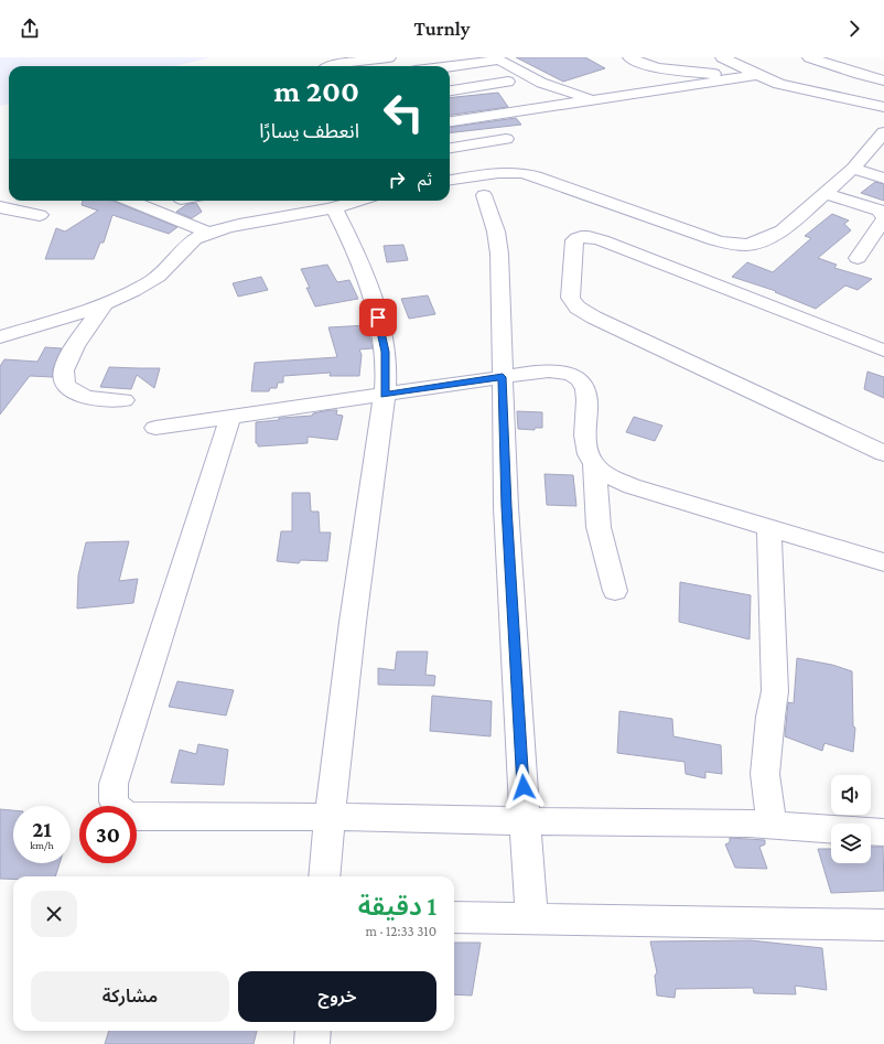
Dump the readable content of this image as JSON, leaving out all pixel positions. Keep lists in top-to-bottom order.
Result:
{
  "page": {
    "header": "Turnly",
    "turn": ["200 m", "انعطف يسارًا"],
    "then": "ثم",
    "speed": "21 km/h",
    "limit": "30",
    "heading": ["1 دقيقة", "310 m · 12:33"],
    "buttons": ["خروج", "مشاركة"]
  }
}
